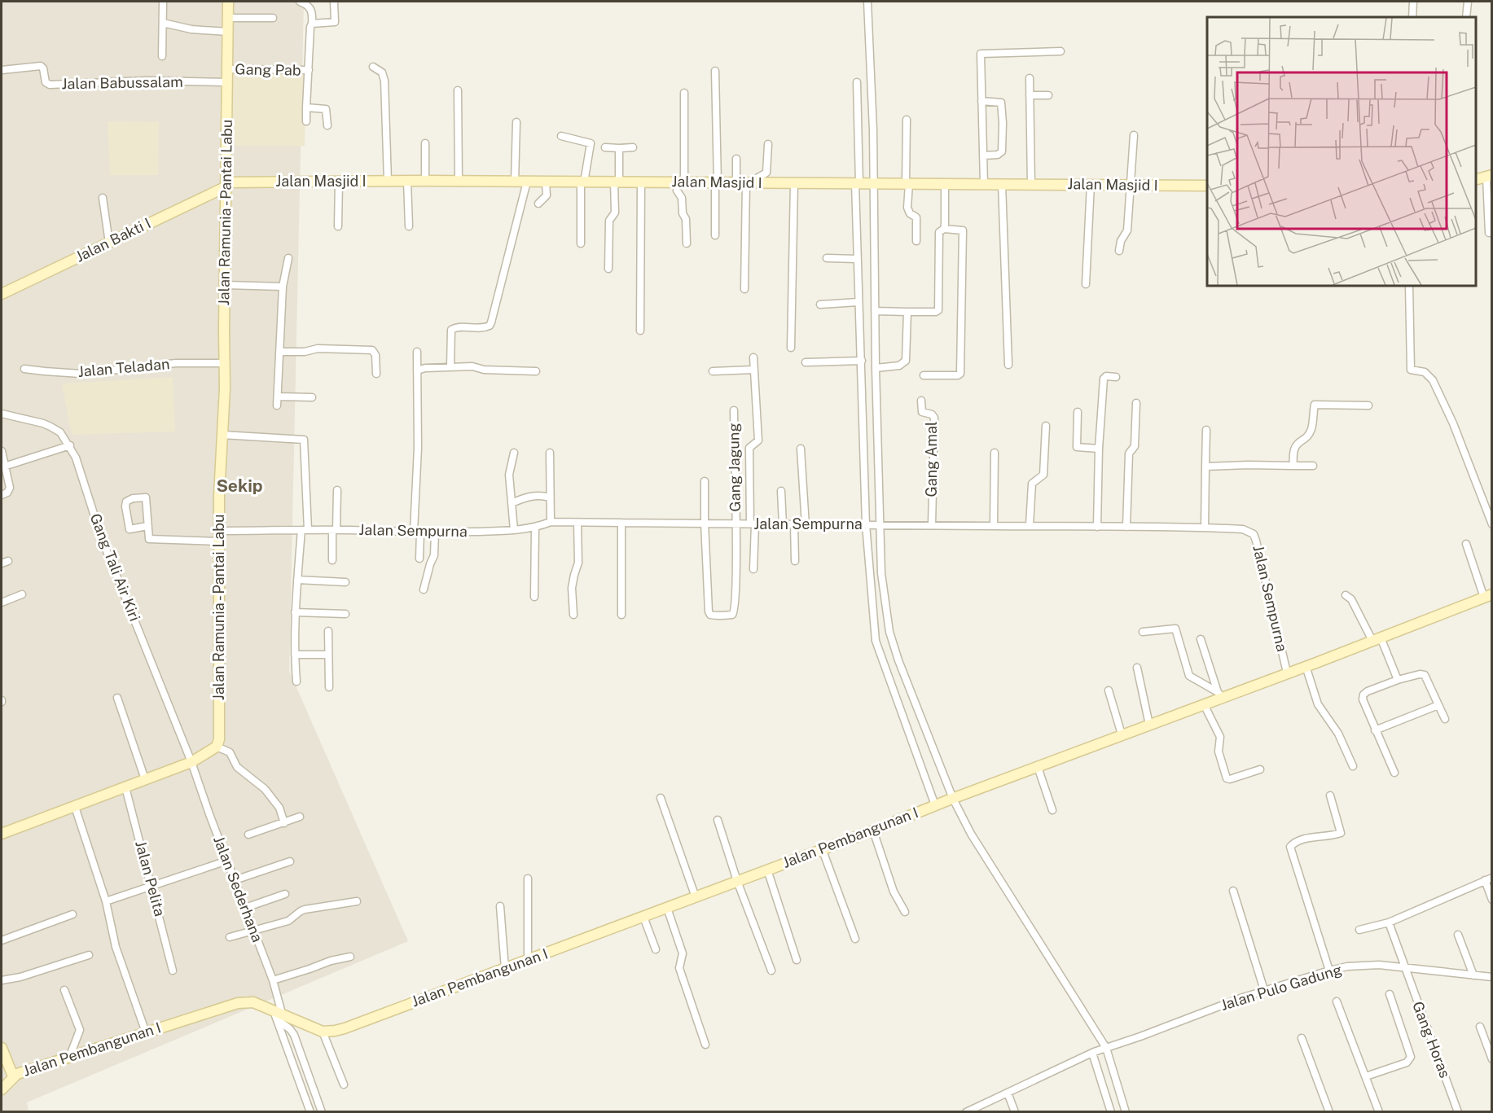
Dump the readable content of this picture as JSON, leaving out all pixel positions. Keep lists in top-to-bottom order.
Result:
{
  "streets": {
    "main road": [
      "Jalan Masjid I",
      "Jalan Ramunia - Pantai Labu",
      "Jalan Bakti I",
      "Jalan Pembangunan I"
    ],
    "street": [
      "Gang Pab",
      "Jalan Babussalam",
      "Jalan Teladan",
      "Gang Amal",
      "Gang Jagung",
      "Jalan Sempurna",
      "Gang Tali Air Kiri",
      "Jalan Pelita",
      "Jalan Sederhana",
      "Jalan Pulo Gadung",
      "Gang Horas"
    ]
  },
  "crossings": [
    ["Gang Pab", "Jalan Ramunia - Pantai Labu"],
    ["Jalan Babussalam", "Jalan Ramunia - Pantai Labu"],
    ["Jalan Masjid I", "Jalan Ramunia - Pantai Labu"],
    ["Jalan Masjid I", "Jalan Bakti I"],
    ["Jalan Ramunia - Pantai Labu", "Jalan Bakti I"],
    ["Jalan Ramunia - Pantai Labu", "Jalan Teladan"],
    ["Jalan Ramunia - Pantai Labu", "Jalan Sempurna"],
    ["Gang Amal", "Jalan Sempurna"],
    ["Gang Jagung", "Jalan Sempurna"],
    ["Jalan Sempurna", "Jalan Pembangunan I"],
    ["Gang Tali Air Kiri", "Jalan Sederhana"],
    ["Jalan Pembangunan I", "Jalan Sederhana"],
    ["Jalan Pulo Gadung", "Gang Horas"]
  ],
  "districts": ["Sekip"]
}
